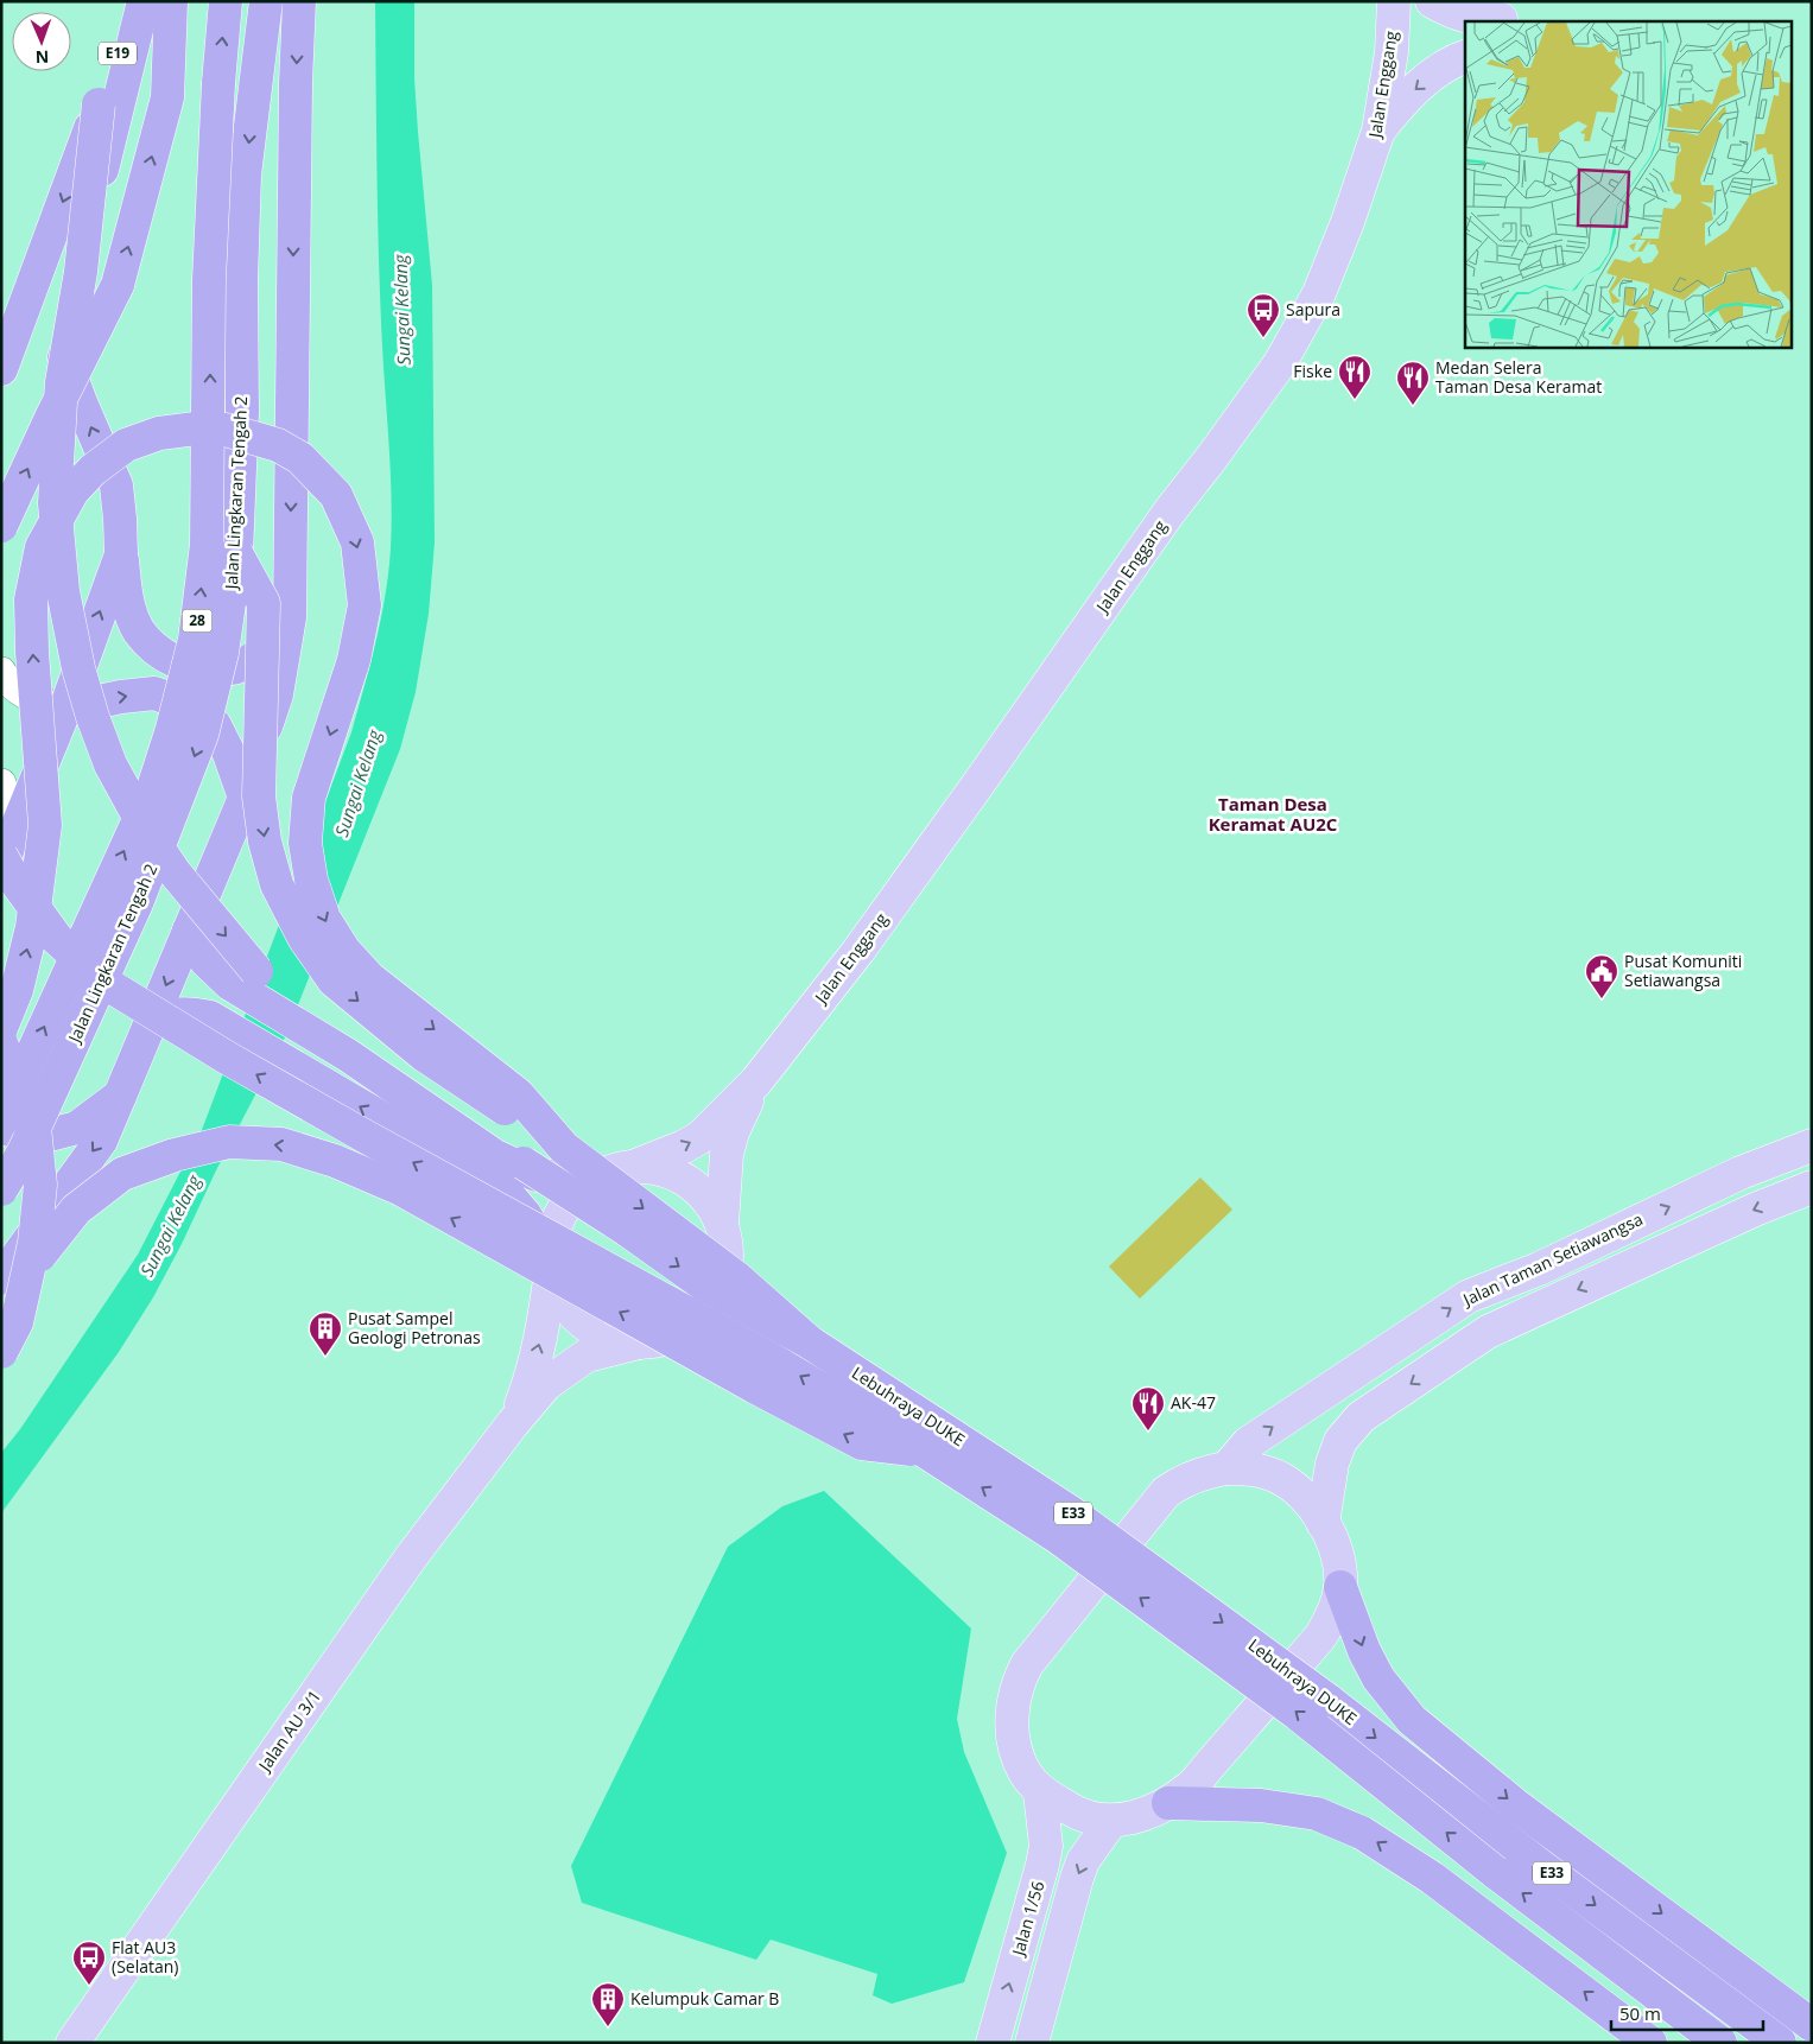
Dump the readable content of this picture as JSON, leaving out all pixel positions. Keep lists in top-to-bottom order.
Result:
{
  "streets": {
    "highway": [
      "E19",
      "Jalan Lingkaran Tengah 2",
      "28",
      "Lebuhraya DUKE",
      "E33"
    ],
    "main road": [
      "Jalan Enggang",
      "Jalan Taman Setiawangsa",
      "Jalan AU 3/1",
      "Jalan 1/56"
    ]
  },
  "crossings": [
    ["Jalan Enggang", "Jalan AU 3/1"]
  ],
  "districts": ["Taman Desa Keramat AU2C"],
  "water": ["Sungai Kelang"],
  "places": {
    "bus stop": ["Sapura", "Flat AU3 (Selatan)"],
    "restaurant": ["Fiske", "Medan Selera Taman Desa Keramat", "AK-47"],
    "public building": ["Pusat Komuniti Setiawangsa"],
    "building": ["Pusat Sampel Geologi Petronas", "Kelumpuk Camar B"]
  },
  "scale_bar": "50 m",
  "north": "bottom"
}
